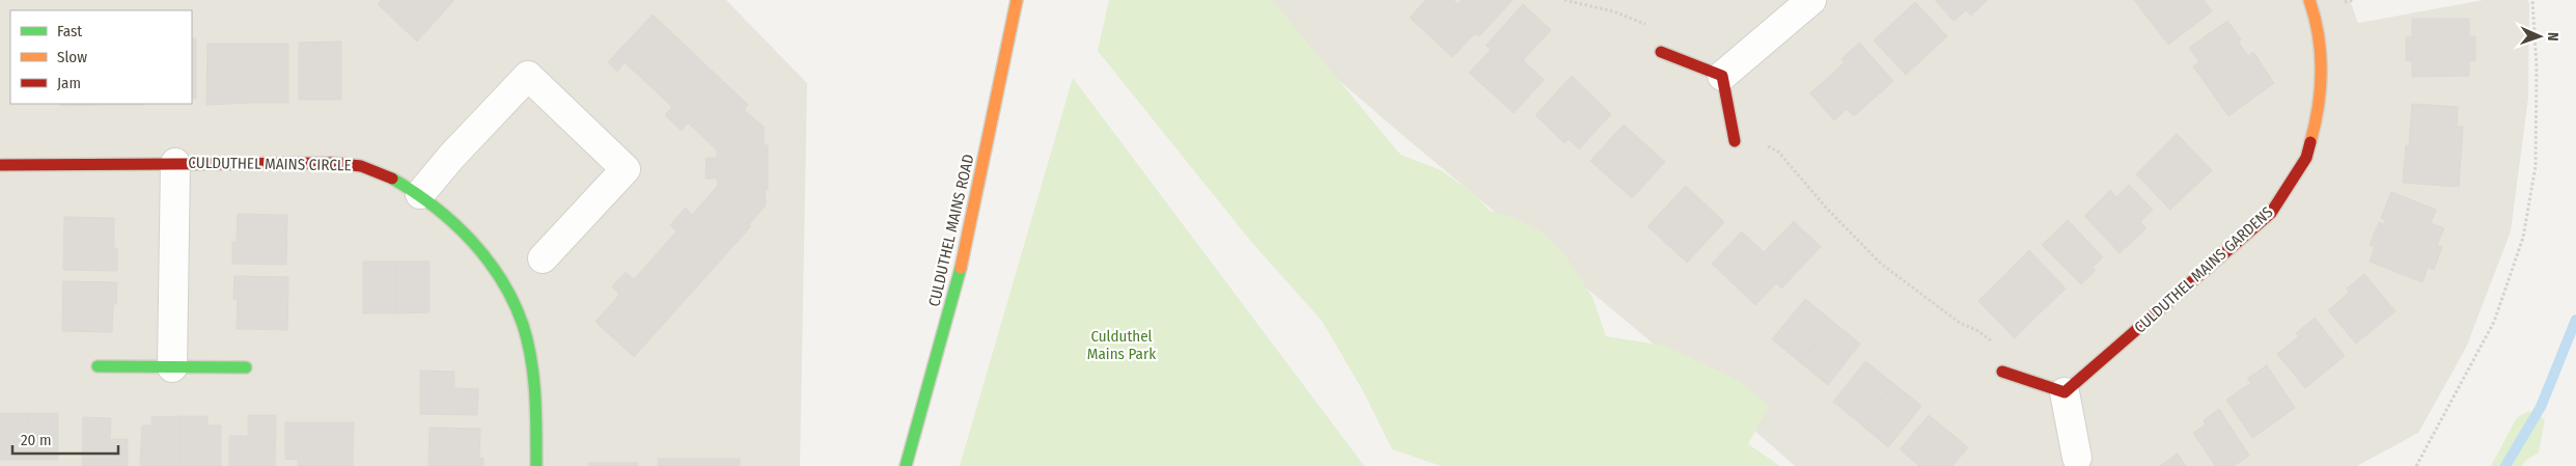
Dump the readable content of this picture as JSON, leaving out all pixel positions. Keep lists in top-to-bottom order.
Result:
{
  "streets": {
    "street": ["CULDUTHEL MAINS CIRCLE", "CULDUTHEL MAINS ROAD", "CULDUTHEL MAINS GARDENS"]
  },
  "parks": ["Culduthel Mains Park"],
  "legend": ["Fast", "Slow", "Jam"],
  "scale_bar": "20 m",
  "north": "right"
}
